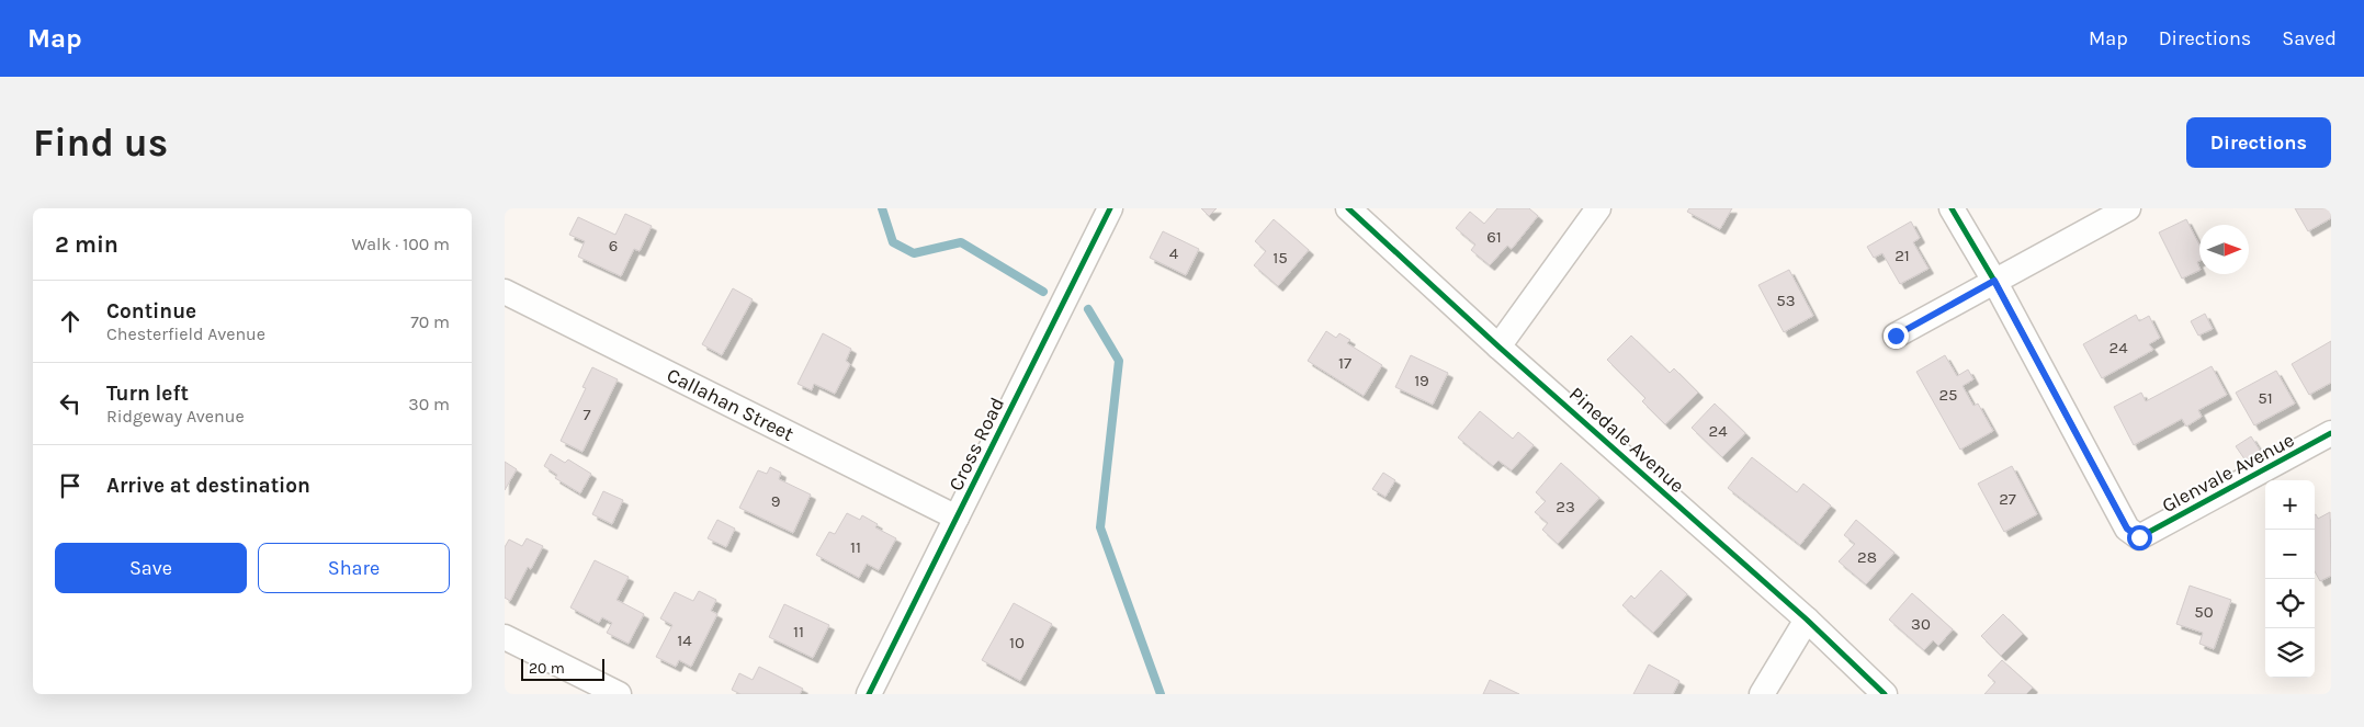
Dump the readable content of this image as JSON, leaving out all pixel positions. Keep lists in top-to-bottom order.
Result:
{
  "streets": {
    "street": [
      "Callahan Street",
      "Pinedale Avenue",
      "Cross Road",
      "Glenvale Avenue"
    ]
  },
  "crossings": [
    ["Callahan Street", "Cross Road"]
  ],
  "house_numbers": [
    "61",
    "6",
    "4",
    "21",
    "15",
    "53",
    "24",
    "17",
    "19",
    "25",
    "51",
    "7",
    "24",
    "27",
    "9",
    "23",
    "11",
    "28",
    "50",
    "30",
    "11",
    "14",
    "10"
  ],
  "scale_bar": "20 m",
  "north": "right",
  "page": {
    "header": "Map",
    "nav": ["Map", "Directions", "Saved"],
    "buttons": [
      "Directions",
      ["Save", "Share"]
    ],
    "title": "Find us",
    "heading": ["2 min", "Walk · 100 m"],
    "list": [
      ["Continue", "Chesterfield Avenue", "70 m"],
      ["Turn left", "Ridgeway Avenue", "30 m"],
      "Arrive at destination"
    ],
    "map_buttons": ["+", "−"],
    "scale": "20 m"
  }
}
